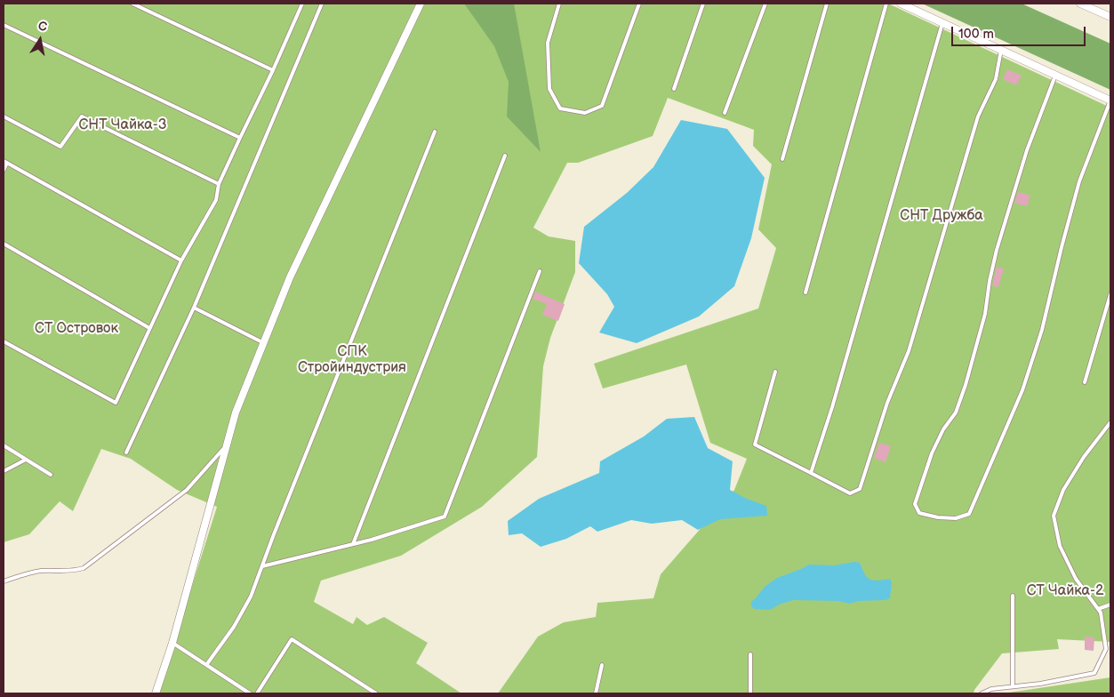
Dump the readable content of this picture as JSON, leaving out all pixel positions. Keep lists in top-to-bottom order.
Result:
{
  "parks": [
    "СНТ Чайка-3",
    "СНТ Дружба",
    "СТ Островок",
    "СПК Стройиндустрия",
    "СТ Чайка-2"
  ],
  "scale_bar": "100 m",
  "north": "top"
}
